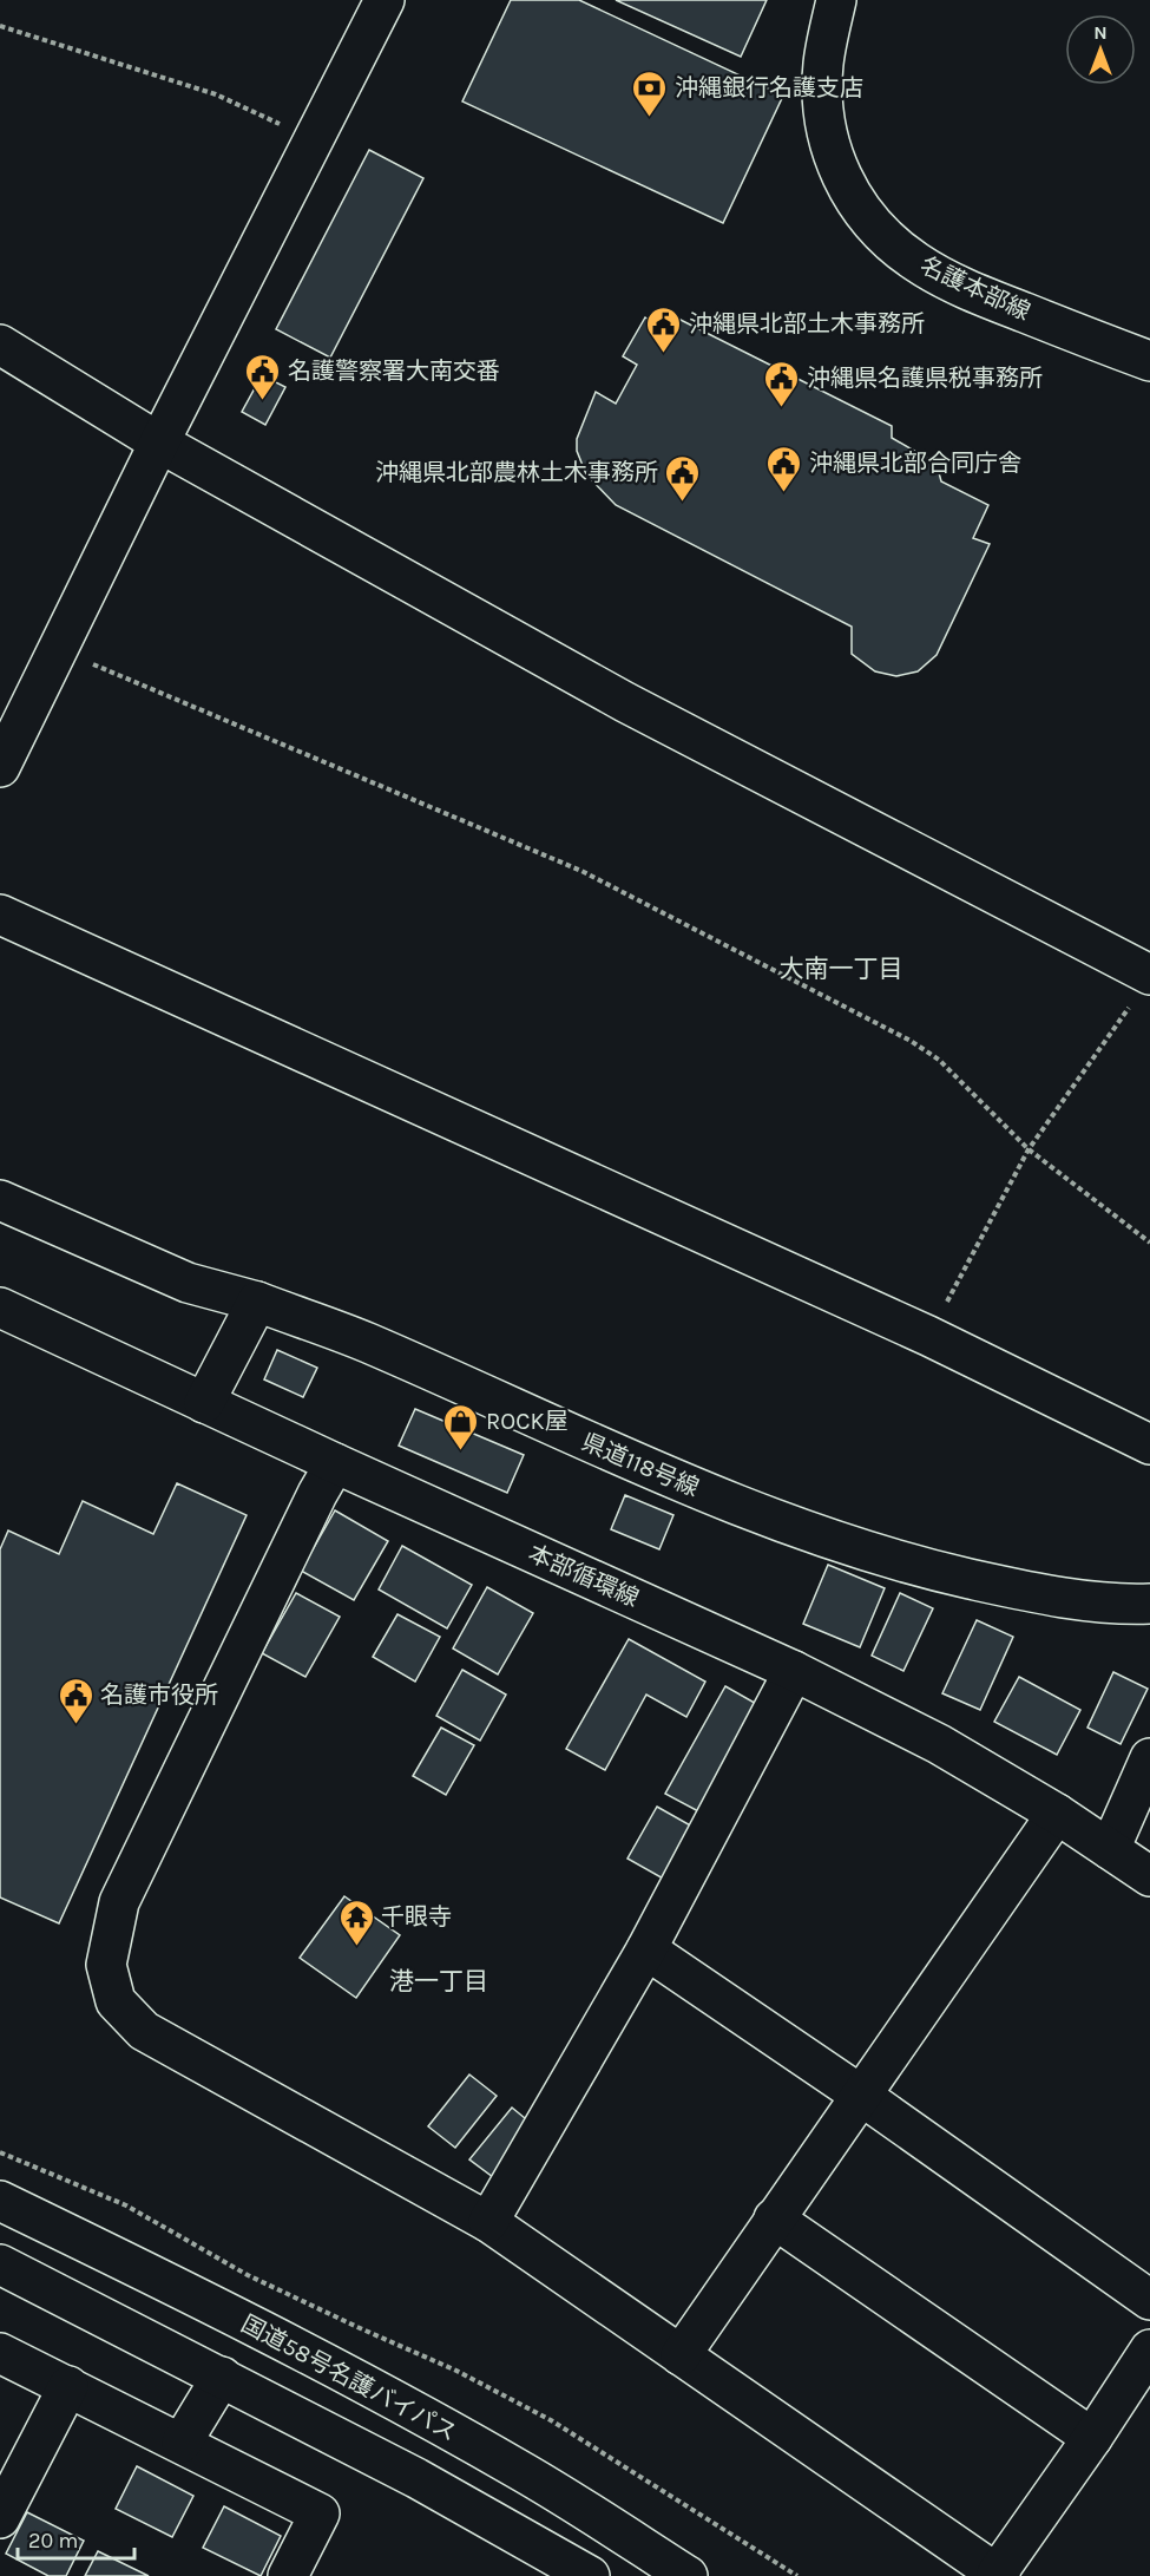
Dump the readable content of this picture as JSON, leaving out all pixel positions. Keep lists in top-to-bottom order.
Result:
{
  "streets": {
    "main road": [
      "名護本部線",
      "県道118号線",
      "本部循環線",
      "国道58号名護バイパス"
    ]
  },
  "districts": ["大南一丁目", "港一丁目"],
  "places": {
    "bank": ["沖縄銀行名護支店"],
    "public building": [
      "沖縄県北部土木事務所",
      "名護警察署大南交番",
      "沖縄県名護県税事務所",
      "沖縄県北部合同庁舎",
      "沖縄県北部農林土木事務所",
      "名護市役所"
    ],
    "shop": ["ROCK屋"],
    "temple": ["千眼寺"]
  },
  "scale_bar": "20 m",
  "north": "top"
}
